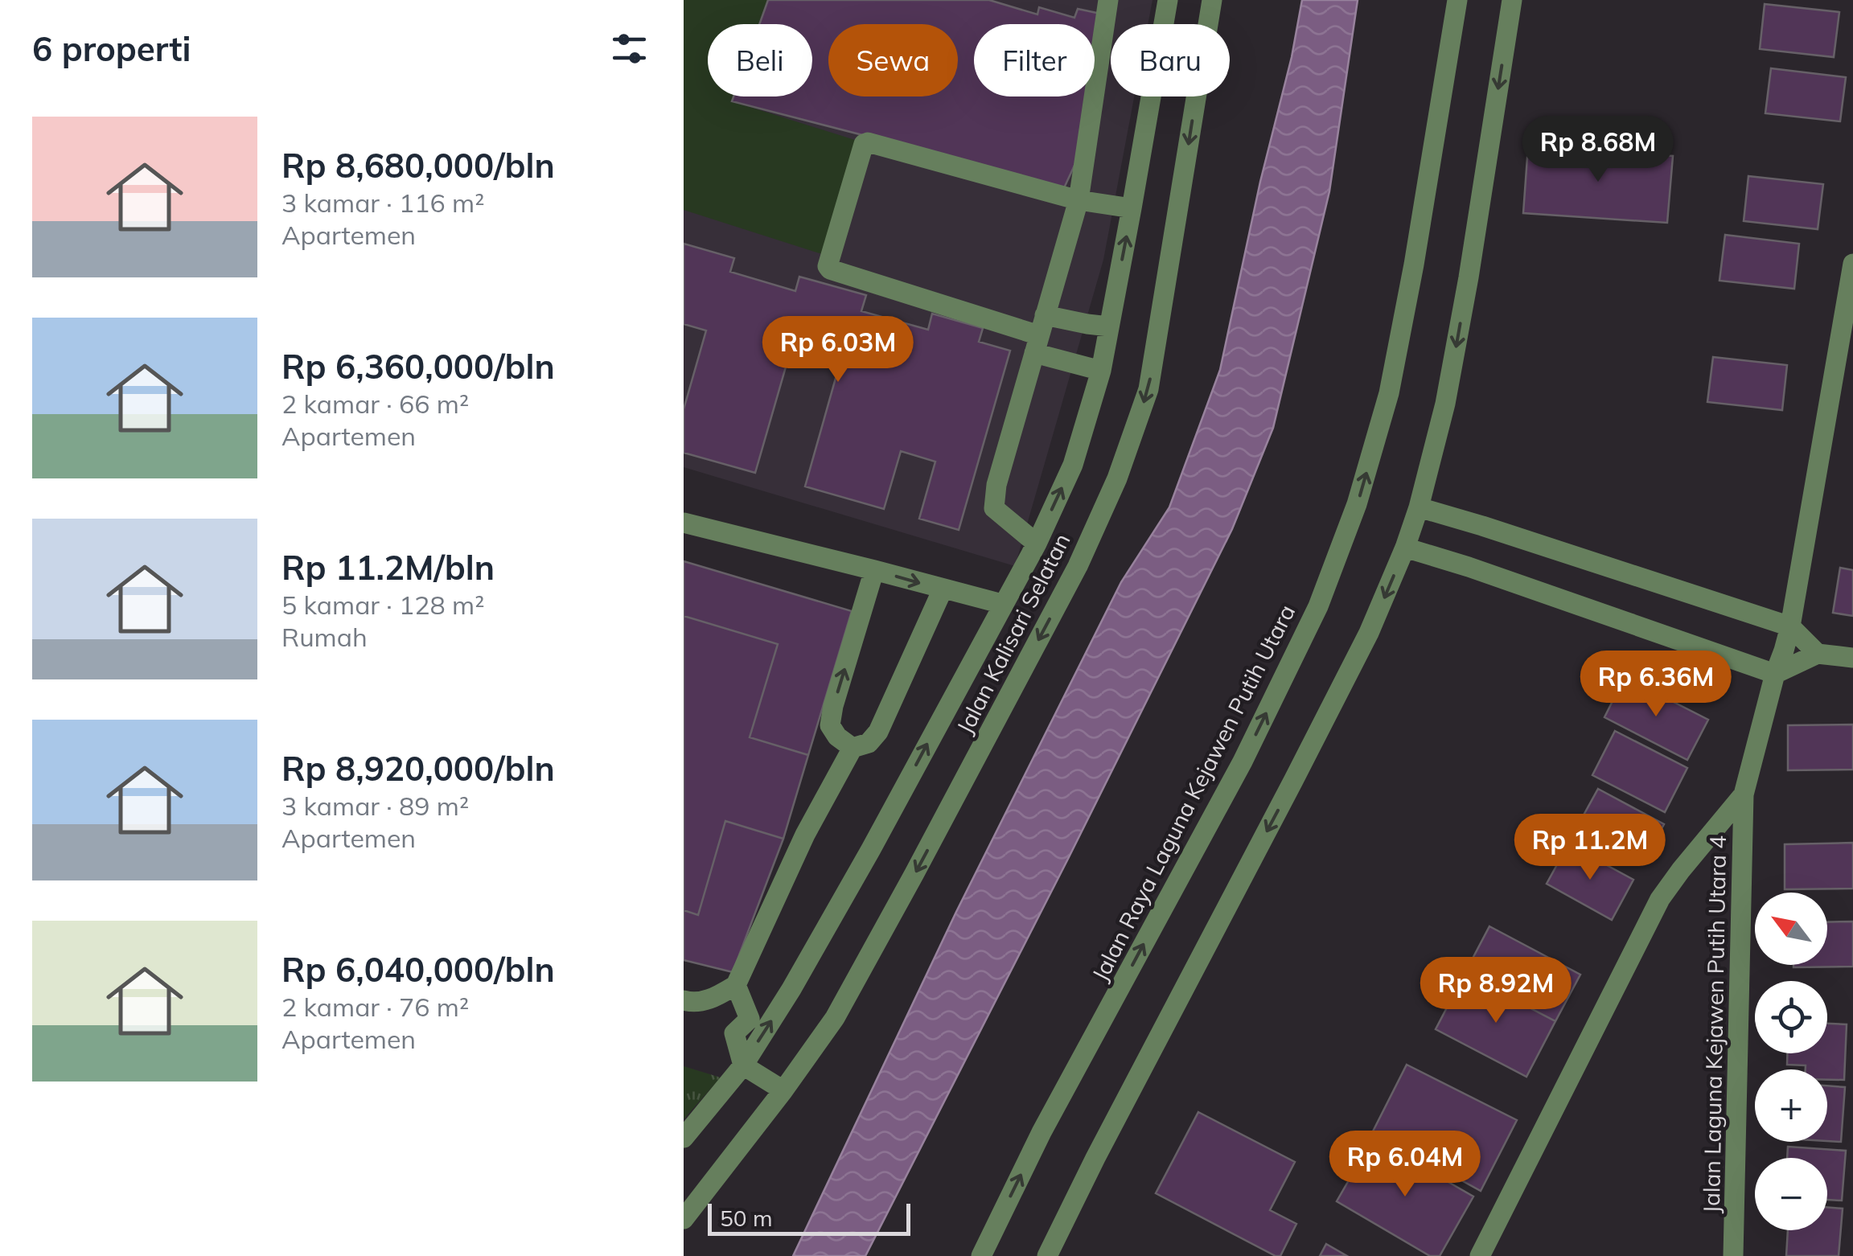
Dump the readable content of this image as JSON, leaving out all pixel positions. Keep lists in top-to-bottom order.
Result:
{
  "streets": {
    "street": ["Jalan Kalisari Selatan", "Jalan Raya Laguna Kejawen Putih Utara", "Jalan Laguna Kejawen Putih Utara 4"]
  },
  "scale_bar": "50 m",
  "north": "top left",
  "page": {
    "heading": "6 properti",
    "chip": [
      "Beli",
      "Sewa",
      "Filter",
      "Baru"
    ],
    "list": [
      {
        "name": "Rp 8,680,000/bln",
        "note": "3 kamar · 116 m² · Apartemen"
      },
      {
        "name": "Rp 6,360,000/bln",
        "note": "2 kamar · 66 m² · Apartemen"
      },
      {
        "name": "Rp 11.2M/bln",
        "note": "5 kamar · 128 m² · Rumah"
      },
      {
        "name": "Rp 8,920,000/bln",
        "note": "3 kamar · 89 m² · Apartemen"
      },
      {
        "name": "Rp 6,040,000/bln",
        "note": "2 kamar · 76 m² · Apartemen"
      }
    ],
    "price": [
      "Rp 8.68M",
      "Rp 6.03M",
      "Rp 6.36M",
      "Rp 11.2M",
      "Rp 8.92M",
      "Rp 6.04M"
    ],
    "map_buttons": ["+", "−"],
    "scale": "50 m"
  }
}
